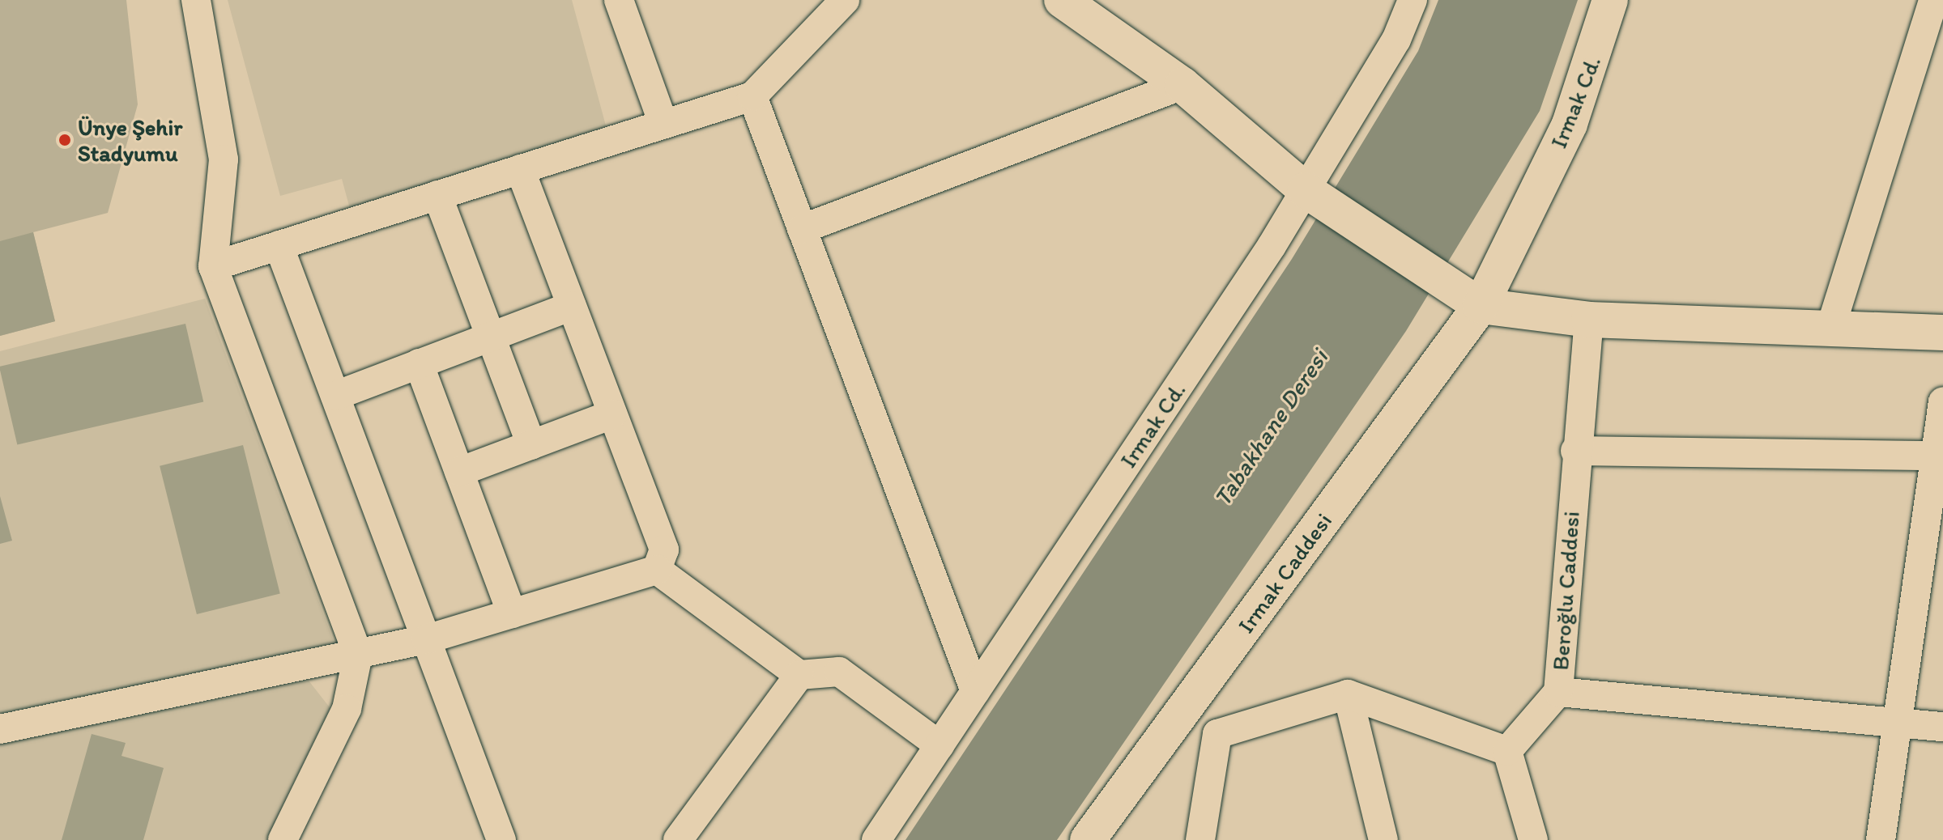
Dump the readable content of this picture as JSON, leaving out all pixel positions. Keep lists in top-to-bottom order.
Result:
{
  "streets": {
    "street": ["Irmak Cd.", "Irmak Caddesi", "Beroğlu Caddesi"]
  },
  "crossings": [
    ["Irmak Cd.", "Irmak Caddesi"]
  ],
  "water": ["Tabakhane Deresi"],
  "places": ["Ünye Şehir Stadyumu"]
}
